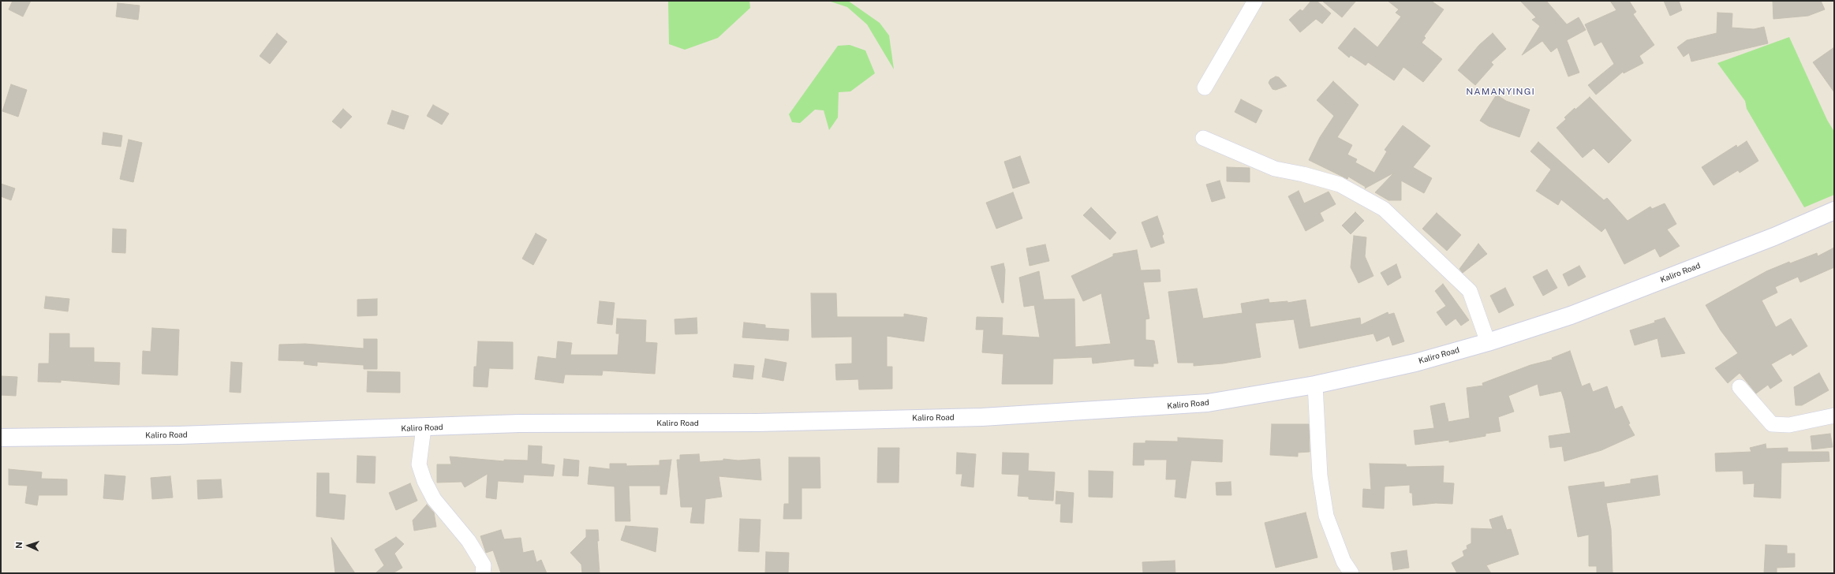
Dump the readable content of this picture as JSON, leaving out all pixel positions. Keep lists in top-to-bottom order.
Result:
{
  "streets": {
    "main road": ["Kaliro Road"]
  },
  "districts": ["NAMANYINGI"],
  "north": "left"
}
